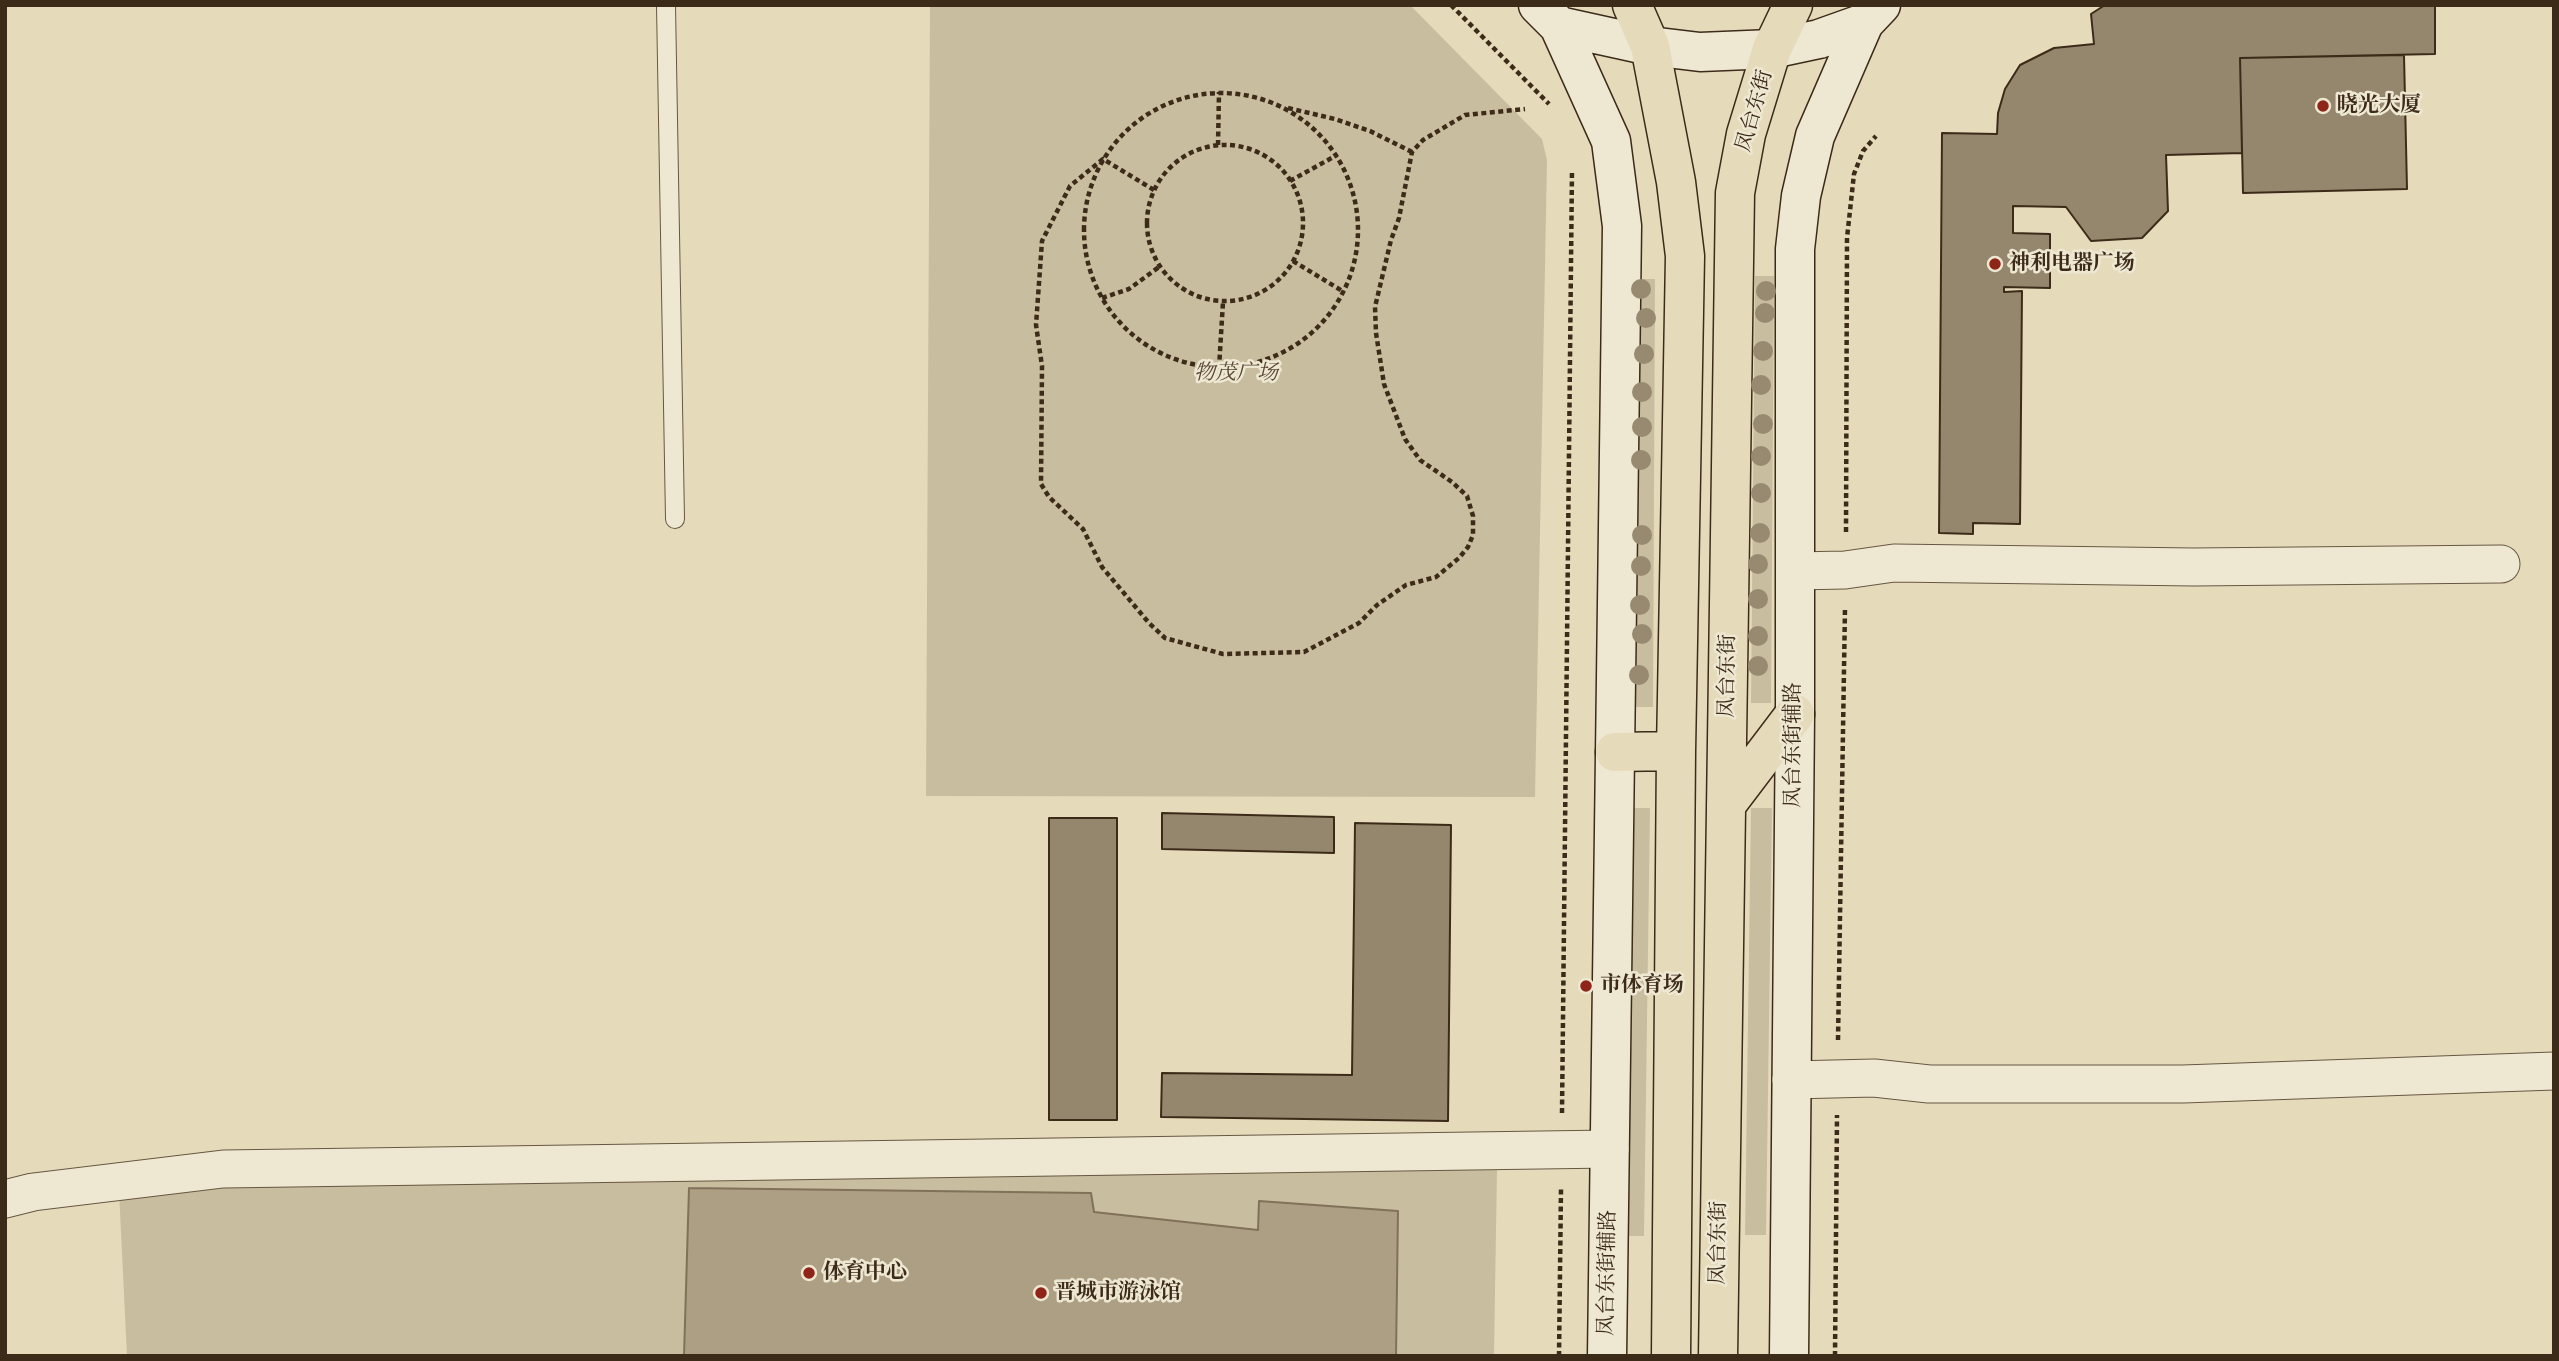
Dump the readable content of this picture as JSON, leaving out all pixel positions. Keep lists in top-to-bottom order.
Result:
{
  "streets": {
    "main road": ["凤台东街", "凤台东街辅路"]
  },
  "parks": ["物茂广场"],
  "places": [
    "晓光大厦",
    "神利电器广场",
    "市体育场",
    "体育中心",
    "晋城市游泳馆"
  ]
}
